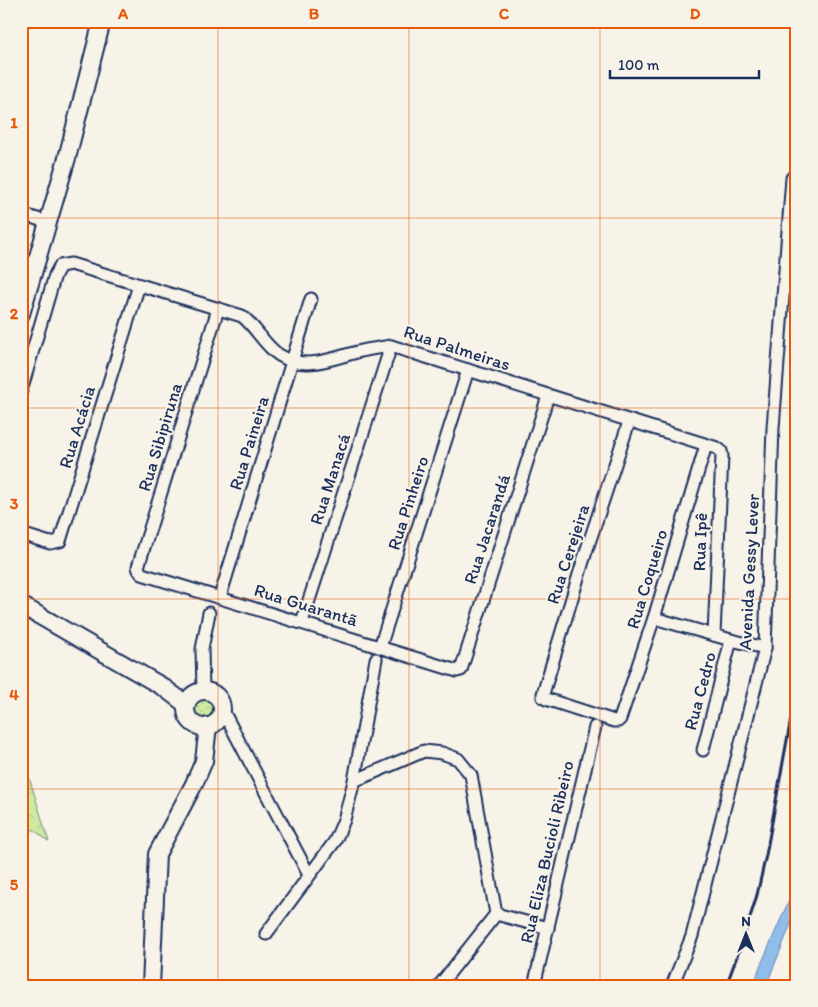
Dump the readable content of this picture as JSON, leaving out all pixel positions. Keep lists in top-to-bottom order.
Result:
{
  "streets": {
    "street": [
      "Rua Palmeiras",
      "Rua Acácia",
      "Rua Sibipiruna",
      "Rua Paineira",
      "Rua Manacá",
      "Rua Pinheiro",
      "Rua Jacarandá",
      "Rua Ipê",
      "Rua Cerejeira",
      "Avenida Gessy Lever",
      "Rua Coqueiro",
      "Rua Guarantã",
      "Rua Cedro",
      "Rua Eliza Bucioli Ribeiro"
    ]
  },
  "crossings": [
    ["Rua Palmeiras", "Rua Acácia"],
    ["Rua Palmeiras", "Rua Sibipiruna"],
    ["Rua Palmeiras", "Rua Paineira"],
    ["Rua Palmeiras", "Rua Manacá"],
    ["Rua Palmeiras", "Rua Pinheiro"],
    ["Rua Palmeiras", "Rua Jacarandá"],
    ["Rua Palmeiras", "Rua Ipê"],
    ["Rua Palmeiras", "Rua Cerejeira"],
    ["Rua Palmeiras", "Rua Coqueiro"],
    ["Rua Sibipiruna", "Rua Guarantã"],
    ["Rua Paineira", "Rua Guarantã"],
    ["Rua Manacá", "Rua Guarantã"],
    ["Rua Pinheiro", "Rua Guarantã"],
    ["Rua Jacarandá", "Rua Guarantã"],
    ["Rua Cerejeira", "Rua Coqueiro"]
  ],
  "scale_bar": "100 m",
  "north": "top",
  "grid": {
    "columns": [
      "A",
      "B",
      "C",
      "D"
    ],
    "rows": [
      "1",
      "2",
      "3",
      "4",
      "5"
    ]
  }
}
